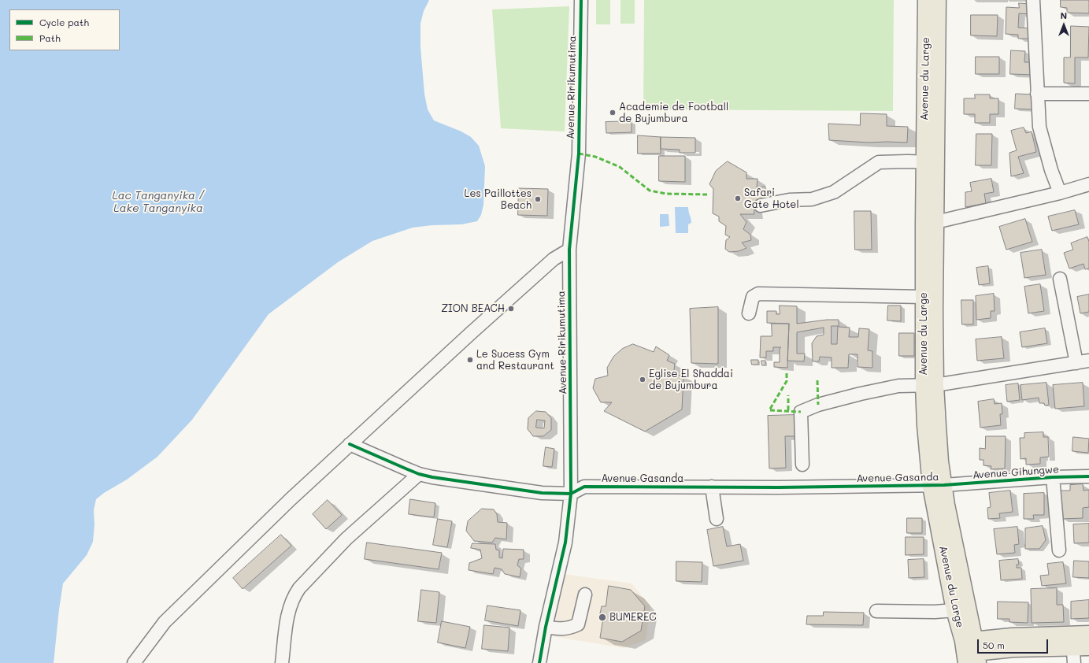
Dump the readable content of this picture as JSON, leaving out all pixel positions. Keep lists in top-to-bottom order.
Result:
{
  "streets": {
    "main road": ["Avenue du Large"],
    "street": ["Avenue Ririkumutima", "Avenue Gihungwe", "Avenue Gasanda"]
  },
  "crossings": [
    ["Avenue du Large", "Avenue Gihungwe"],
    ["Avenue du Large", "Avenue Gasanda"],
    ["Avenue Ririkumutima", "Avenue Gasanda"],
    ["Avenue Gihungwe", "Avenue Gasanda"]
  ],
  "water": ["Lac Tanganyika / Lake Tanganyika"],
  "places": [
    "Academie de Football de Bujumbura",
    "Safari Gate Hotel",
    "Les Paillottes Beach",
    "ZION BEACH",
    "Le Sucess Gym and Restaurant",
    "Eglise El Shaddai de Bujumbura",
    "BUMEREC"
  ],
  "legend": ["Cycle path", "Path"],
  "scale_bar": "50 m",
  "north": "top"
}
